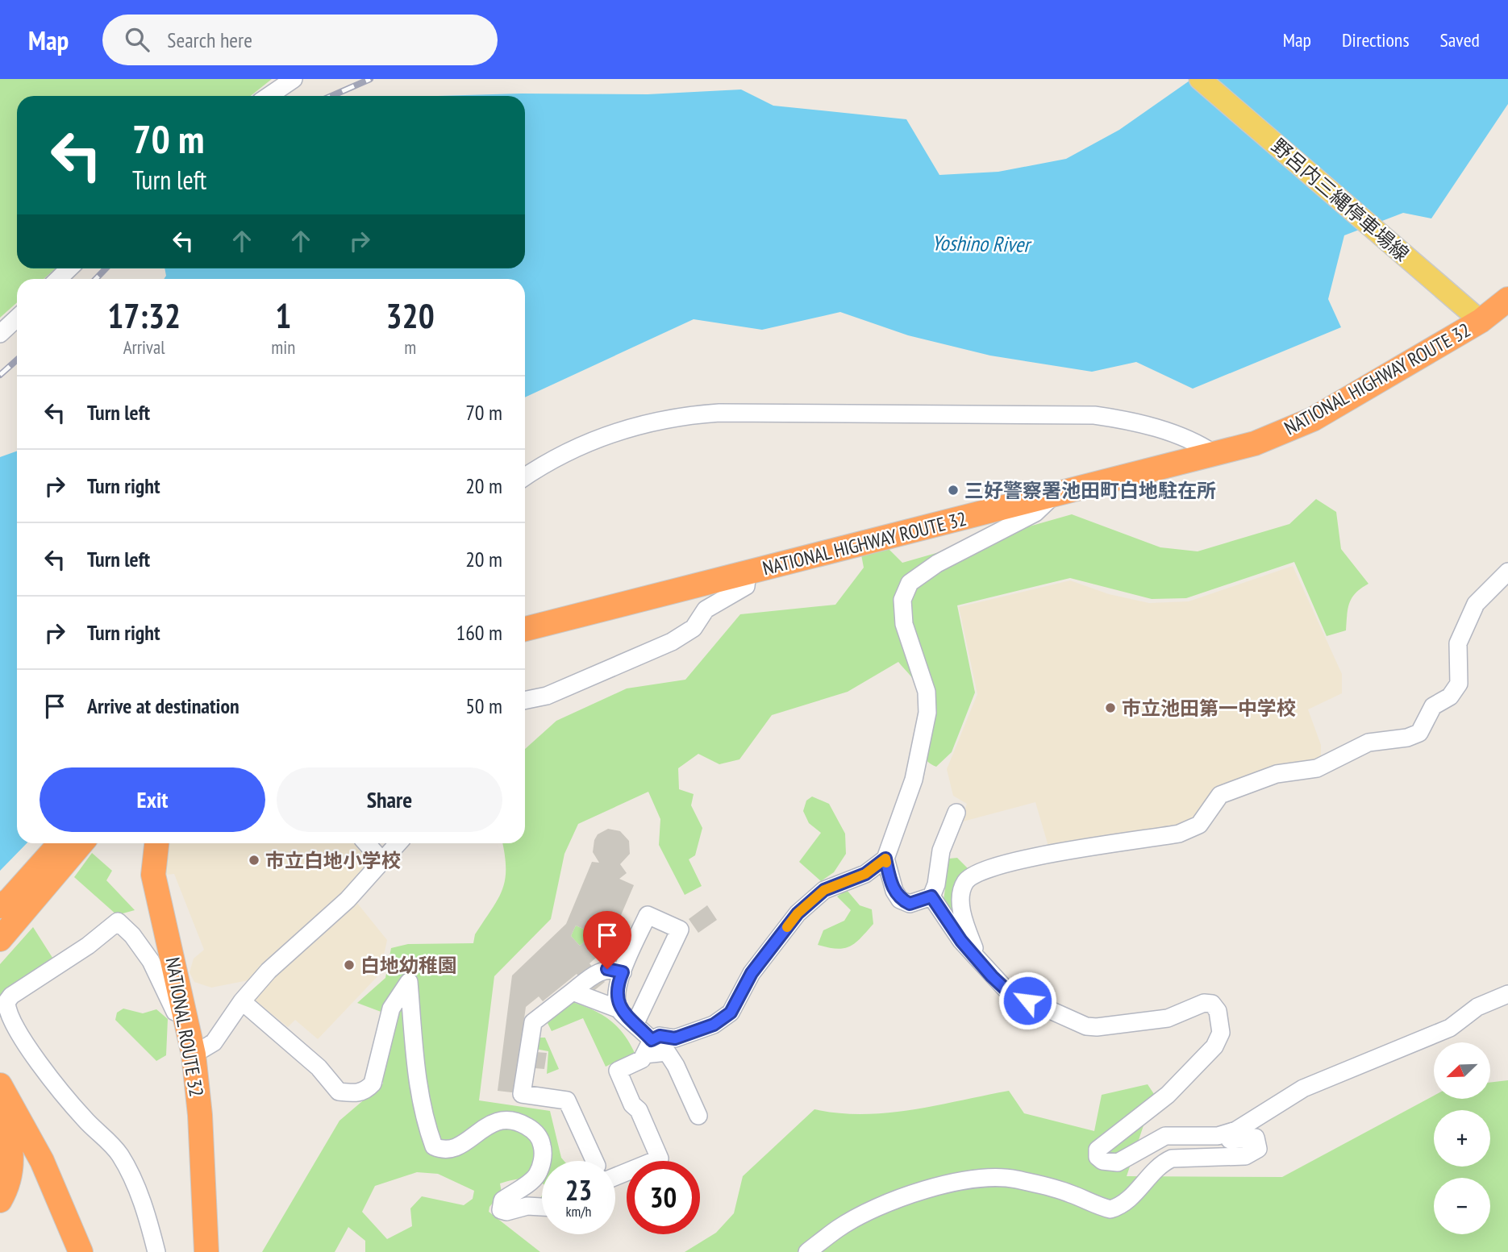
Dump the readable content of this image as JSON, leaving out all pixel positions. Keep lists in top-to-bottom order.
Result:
{
  "streets": {
    "highway": ["NATIONAL HIGHWAY ROUTE 32", "NATIONAL ROUTE 32"],
    "main road": ["野呂内三縄停車場線"]
  },
  "crossings": [
    ["野呂内三縄停車場線", "NATIONAL HIGHWAY ROUTE 32"]
  ],
  "water": ["Yoshino River"],
  "places": [
    "三好警察署池田町白地駐在所",
    "市立池田第一中学校",
    "市立白地小学校",
    "白地幼稚園"
  ],
  "north": "bottom left",
  "page": {
    "header": "Map",
    "search": "Search here",
    "nav": ["Map", "Directions", "Saved"],
    "turn": ["70 m", "Turn left"],
    "eta": [
      "17:32",
      "Arrival",
      "1",
      "min",
      "320",
      "m"
    ],
    "list": [
      {
        "name": "Turn left",
        "value": "70 m"
      },
      {
        "name": "Turn right",
        "value": "20 m"
      },
      {
        "name": "Turn left",
        "value": "20 m"
      },
      {
        "name": "Turn right",
        "value": "160 m"
      },
      {
        "name": "Arrive at destination",
        "value": "50 m"
      }
    ],
    "buttons": ["Exit", "Share"],
    "map_buttons": ["+", "−"],
    "speed": "23 km/h",
    "limit": "30"
  }
}
